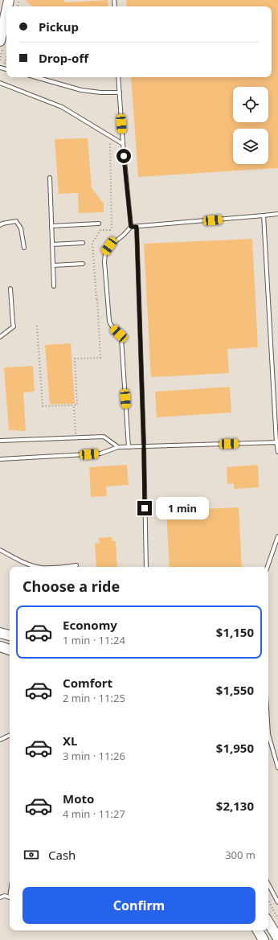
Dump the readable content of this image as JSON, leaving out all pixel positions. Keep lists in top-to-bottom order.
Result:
{
  "page": {
    "banner": ["Pickup", "Drop-off"],
    "bubble": "1 min",
    "heading": "Choose a ride",
    "list": [
      {
        "name": "Economy",
        "note": "1 min · 11:24",
        "value": "$1,150"
      },
      {
        "name": "Comfort",
        "note": "2 min · 11:25",
        "value": "$1,550"
      },
      {
        "name": "XL",
        "note": "3 min · 11:26",
        "value": "$1,950"
      },
      {
        "name": "Moto",
        "note": "4 min · 11:27",
        "value": "$2,130"
      }
    ],
    "pay": ["Cash", "300 m"],
    "buttons": "Confirm"
  }
}
